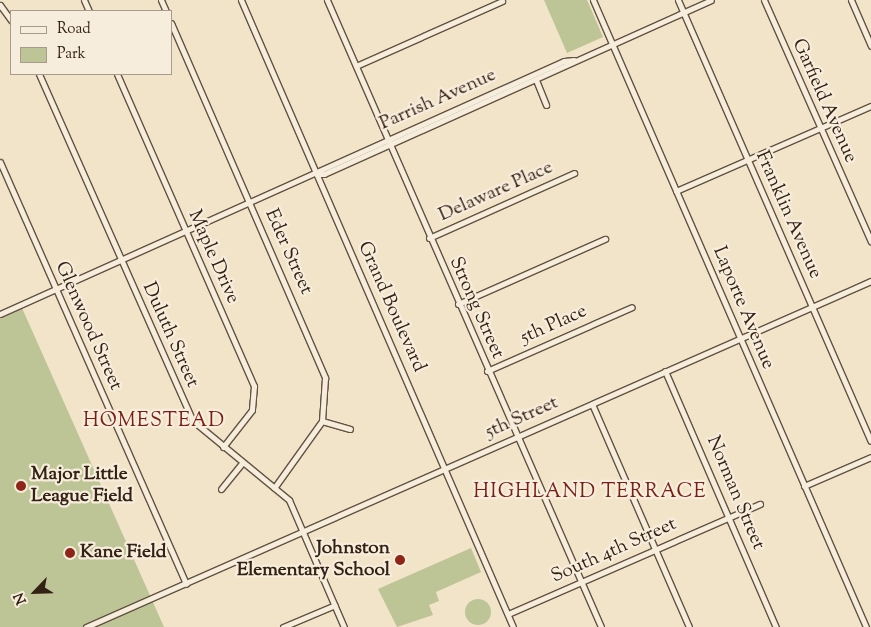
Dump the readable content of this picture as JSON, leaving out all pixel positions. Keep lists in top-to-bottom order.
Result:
{
  "streets": {
    "street": [
      "Parrish Avenue",
      "Garfield Avenue",
      "Delaware Place",
      "Franklin Avenue",
      "Eder Street",
      "Maple Drive",
      "Grand Boulevard",
      "Strong Street",
      "Laporte Avenue",
      "5th Place",
      "Glenwood Street",
      "Duluth Street",
      "5th Street",
      "Norman Street",
      "South 4th Street"
    ]
  },
  "crossings": [
    ["Parrish Avenue", "Franklin Avenue"],
    ["Parrish Avenue", "Eder Street"],
    ["Parrish Avenue", "Maple Drive"],
    ["Parrish Avenue", "Grand Boulevard"],
    ["Parrish Avenue", "Strong Street"],
    ["Parrish Avenue", "Laporte Avenue"],
    ["Parrish Avenue", "Glenwood Street"],
    ["Parrish Avenue", "Duluth Street"],
    ["Delaware Place", "Strong Street"],
    ["Franklin Avenue", "5th Street"],
    ["Eder Street", "Duluth Street"],
    ["Maple Drive", "Duluth Street"],
    ["Grand Boulevard", "5th Street"],
    ["Grand Boulevard", "South 4th Street"],
    ["Strong Street", "5th Place"],
    ["Strong Street", "5th Street"],
    ["Strong Street", "South 4th Street"],
    ["Laporte Avenue", "5th Street"],
    ["Glenwood Street", "5th Street"],
    ["Duluth Street", "5th Street"],
    ["5th Street", "Norman Street"],
    ["Norman Street", "South 4th Street"]
  ],
  "districts": ["HOMESTEAD", "HIGHLAND TERRACE"],
  "places": ["Major Little League Field", "Kane Field", "Johnston Elementary School"],
  "legend": ["Road", "Park"],
  "north": "bottom left"
}
